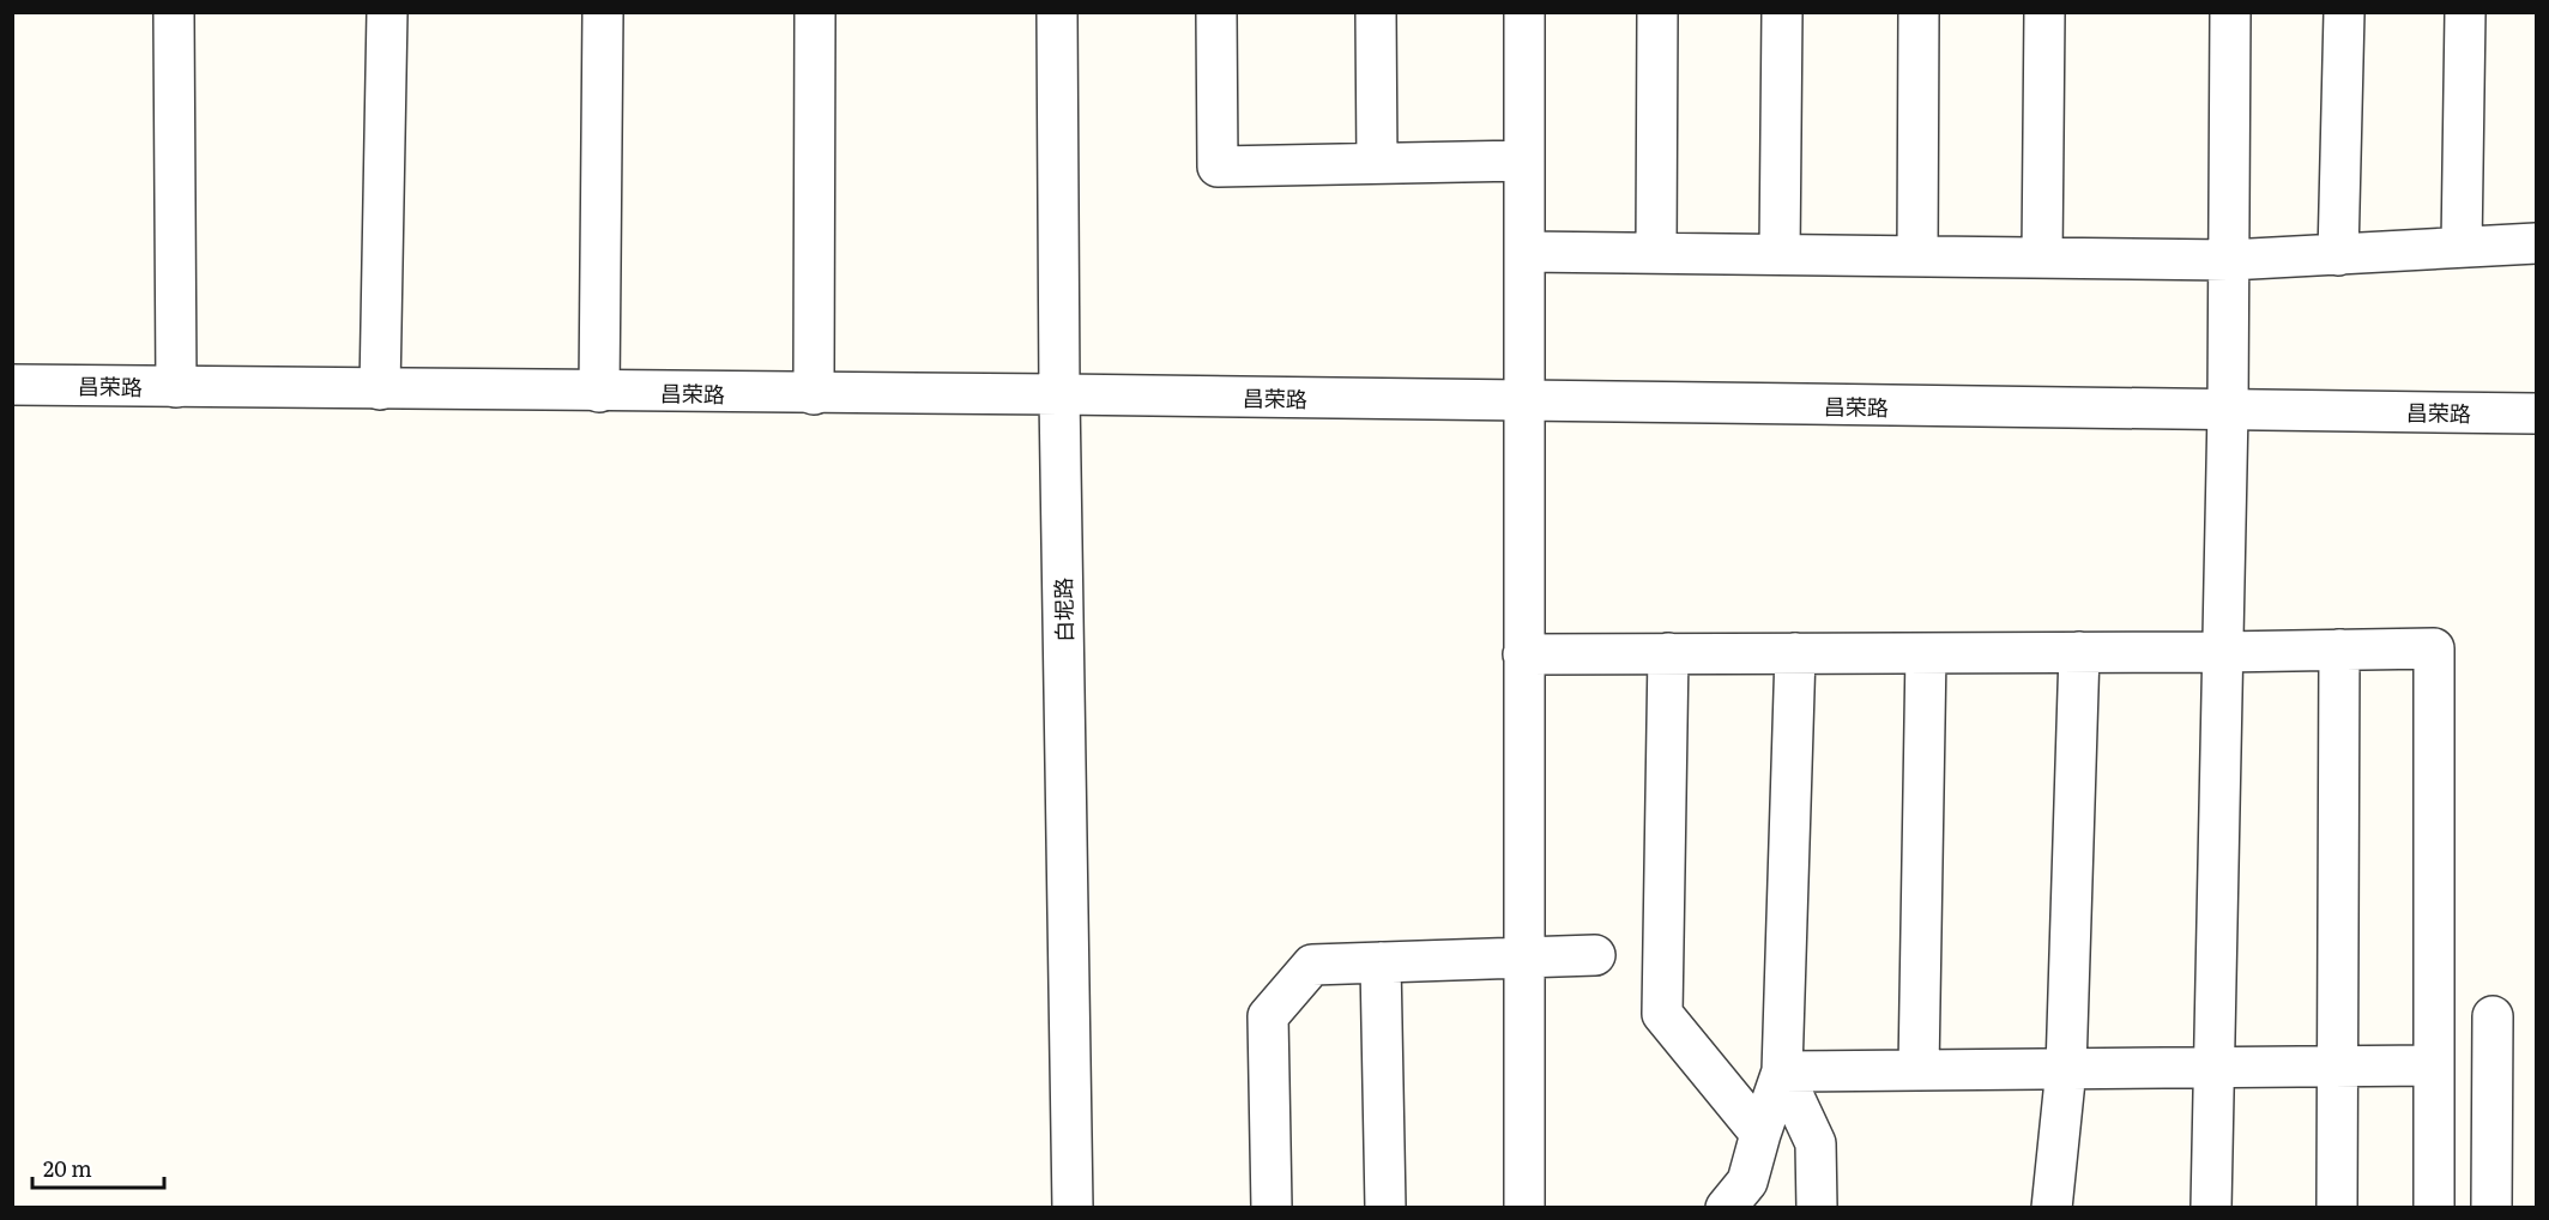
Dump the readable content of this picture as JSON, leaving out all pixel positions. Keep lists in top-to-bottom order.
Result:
{
  "streets": {
    "street": ["昌荣路", "白坭路"]
  },
  "crossings": [
    ["昌荣路", "白坭路"]
  ],
  "scale_bar": "20 m"
}
